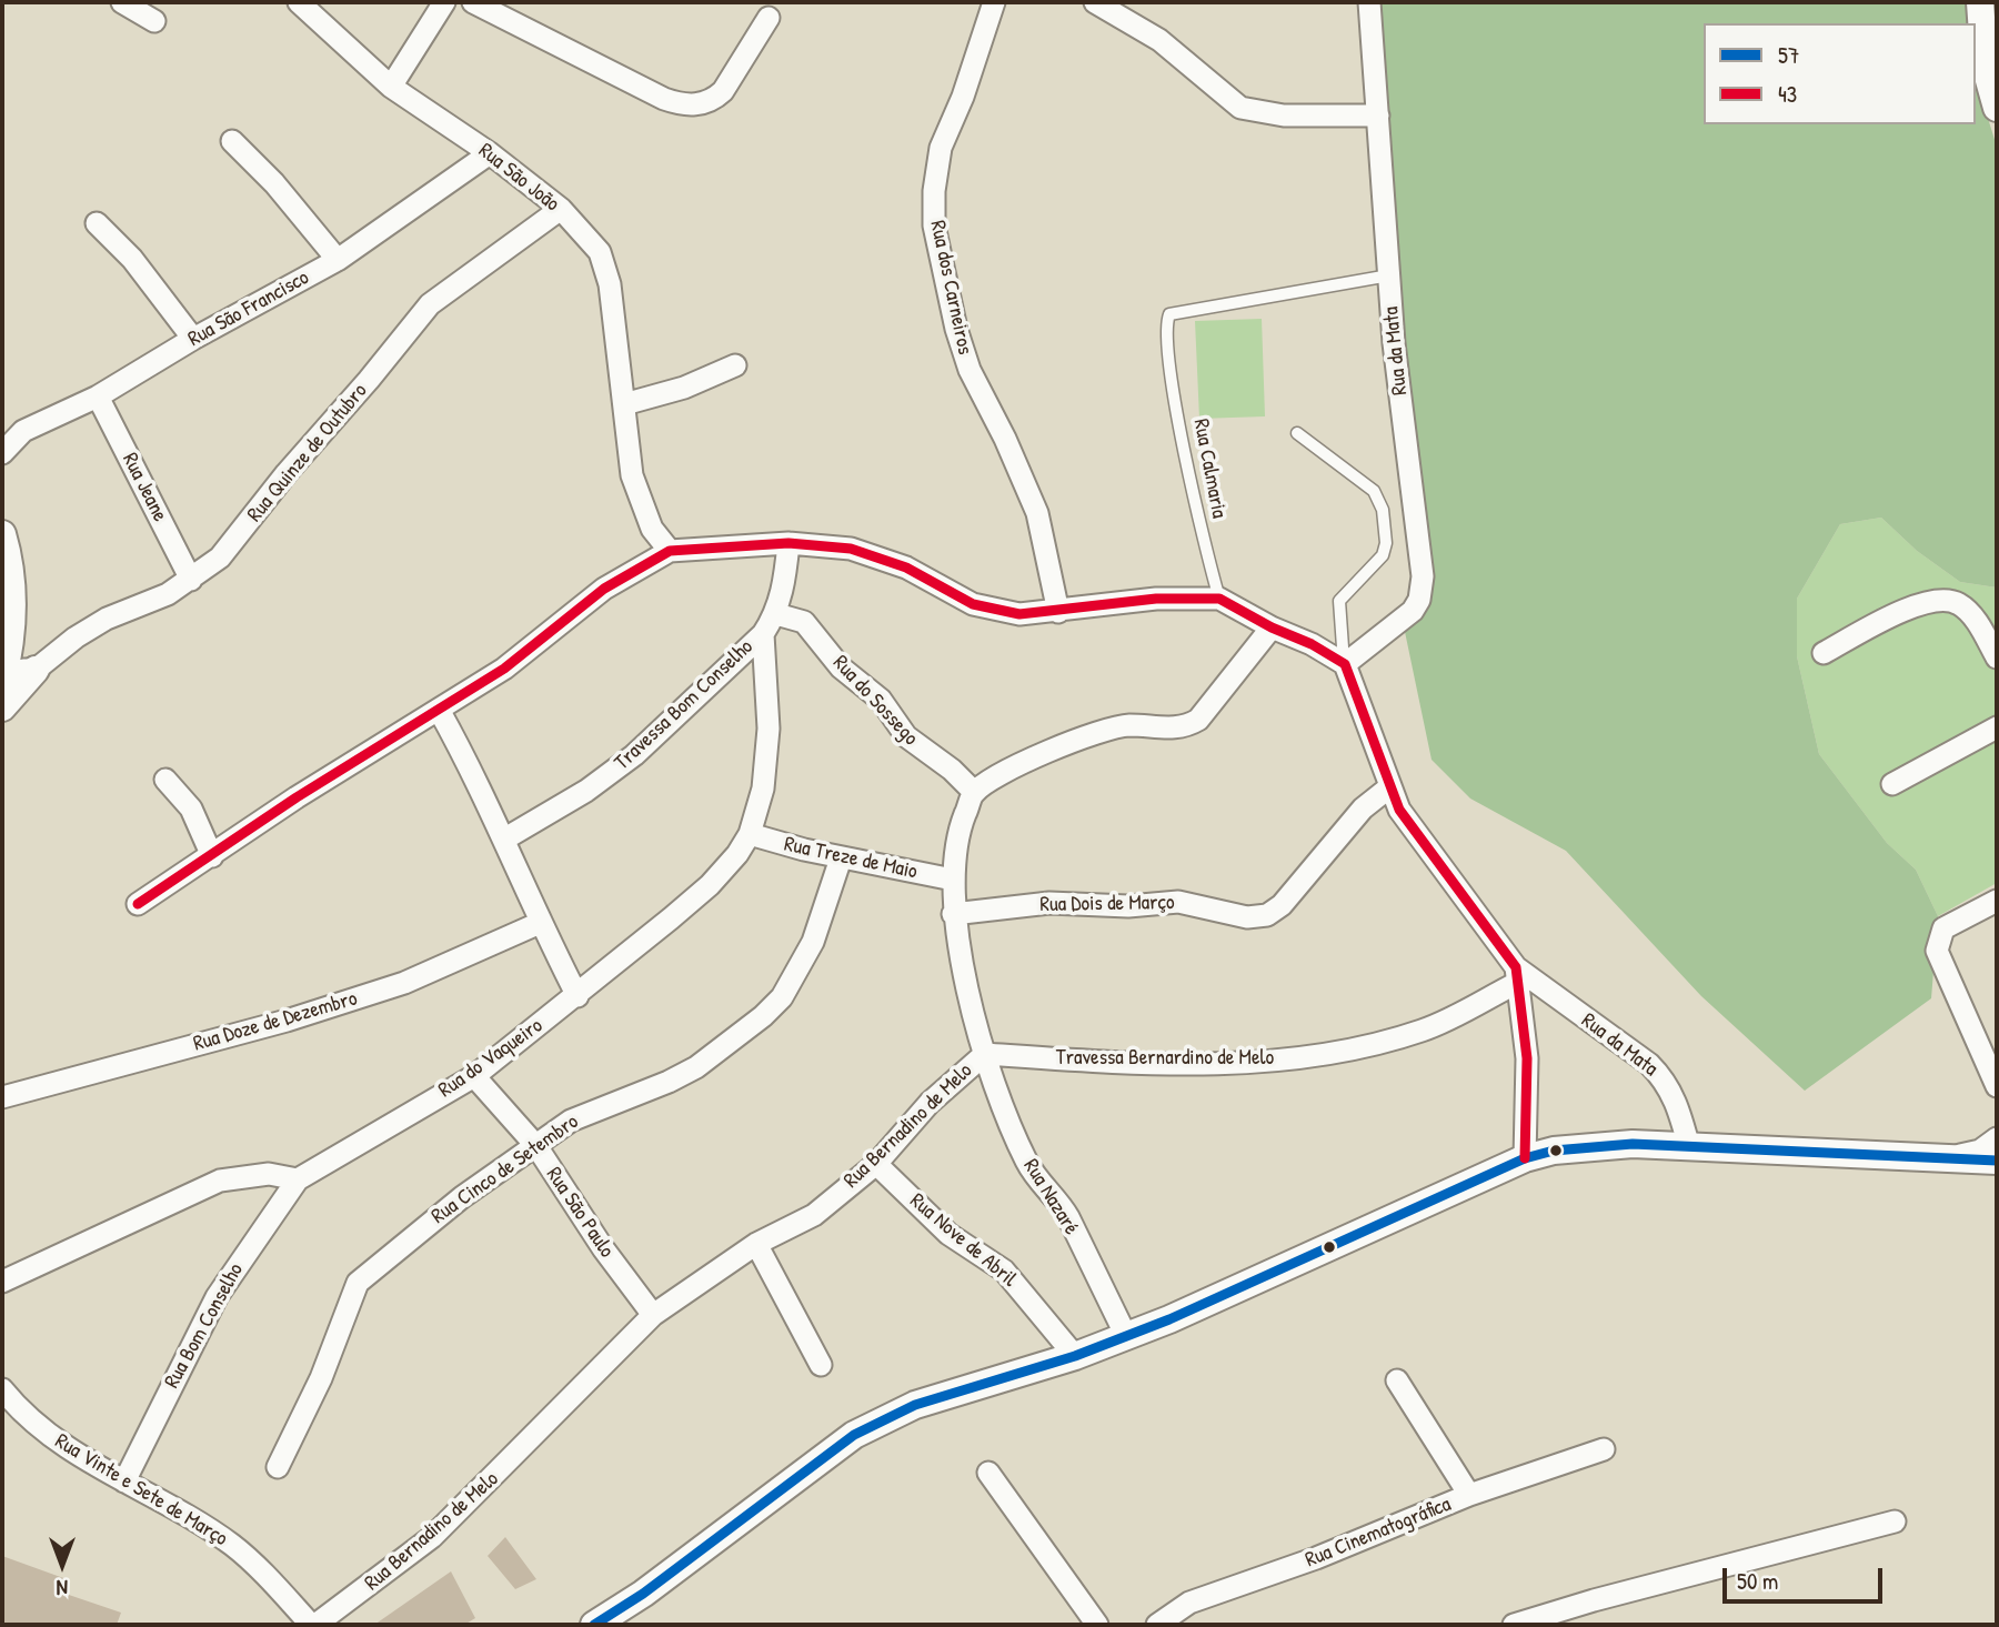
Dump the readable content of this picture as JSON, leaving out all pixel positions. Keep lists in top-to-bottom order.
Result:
{
  "streets": {
    "street": [
      "Rua São João",
      "Rua dos Carneiros",
      "Rua São Francisco",
      "Rua da Mata",
      "Rua Quinze de Outubro",
      "Rua Jeane",
      "Rua do Sossego",
      "Travessa Bom Conselho",
      "Rua Treze de Maio",
      "Rua Dois de Março",
      "Rua Doze de Dezembro",
      "Rua do Vaqueiro",
      "Travessa Bernardino de Melo",
      "Rua Bernadino de Melo",
      "Rua Cinco de Setembro",
      "Rua Nazaré",
      "Rua São Paulo",
      "Rua Nove de Abril",
      "Rua Bom Conselho",
      "Rua Vinte e Sete de Março",
      "Rua Cinematográfica"
    ],
    "lane": ["Rua Calmaria"]
  },
  "crossings": [
    ["Rua São João", "Rua São Francisco"],
    ["Rua São João", "Rua Quinze de Outubro"],
    ["Rua São Francisco", "Rua Jeane"],
    ["Rua da Mata", "Rua Calmaria"],
    ["Rua da Mata", "Travessa Bernardino de Melo"],
    ["Rua Quinze de Outubro", "Rua Jeane"],
    ["Rua do Sossego", "Travessa Bom Conselho"],
    ["Rua do Sossego", "Rua Bernadino de Melo"],
    ["Travessa Bom Conselho", "Rua do Vaqueiro"],
    ["Rua Treze de Maio", "Rua do Vaqueiro"],
    ["Rua Treze de Maio", "Rua Bernadino de Melo"],
    ["Rua Treze de Maio", "Rua Cinco de Setembro"],
    ["Rua Dois de Março", "Rua Bernadino de Melo"],
    ["Rua do Vaqueiro", "Rua São Paulo"],
    ["Rua do Vaqueiro", "Rua Bom Conselho"],
    ["Travessa Bernardino de Melo", "Rua Bernadino de Melo"],
    ["Travessa Bernardino de Melo", "Rua Nazaré"],
    ["Rua Bernadino de Melo", "Rua Nazaré"],
    ["Rua Bernadino de Melo", "Rua São Paulo"],
    ["Rua Bernadino de Melo", "Rua Nove de Abril"],
    ["Rua Bernadino de Melo", "Rua Vinte e Sete de Março"],
    ["Rua Cinco de Setembro", "Rua São Paulo"],
    ["Rua Bom Conselho", "Rua Vinte e Sete de Março"]
  ],
  "lines": ["transit line 43", "transit line 57"],
  "legend": ["57", "43"],
  "scale_bar": "50 m",
  "north": "bottom"
}
